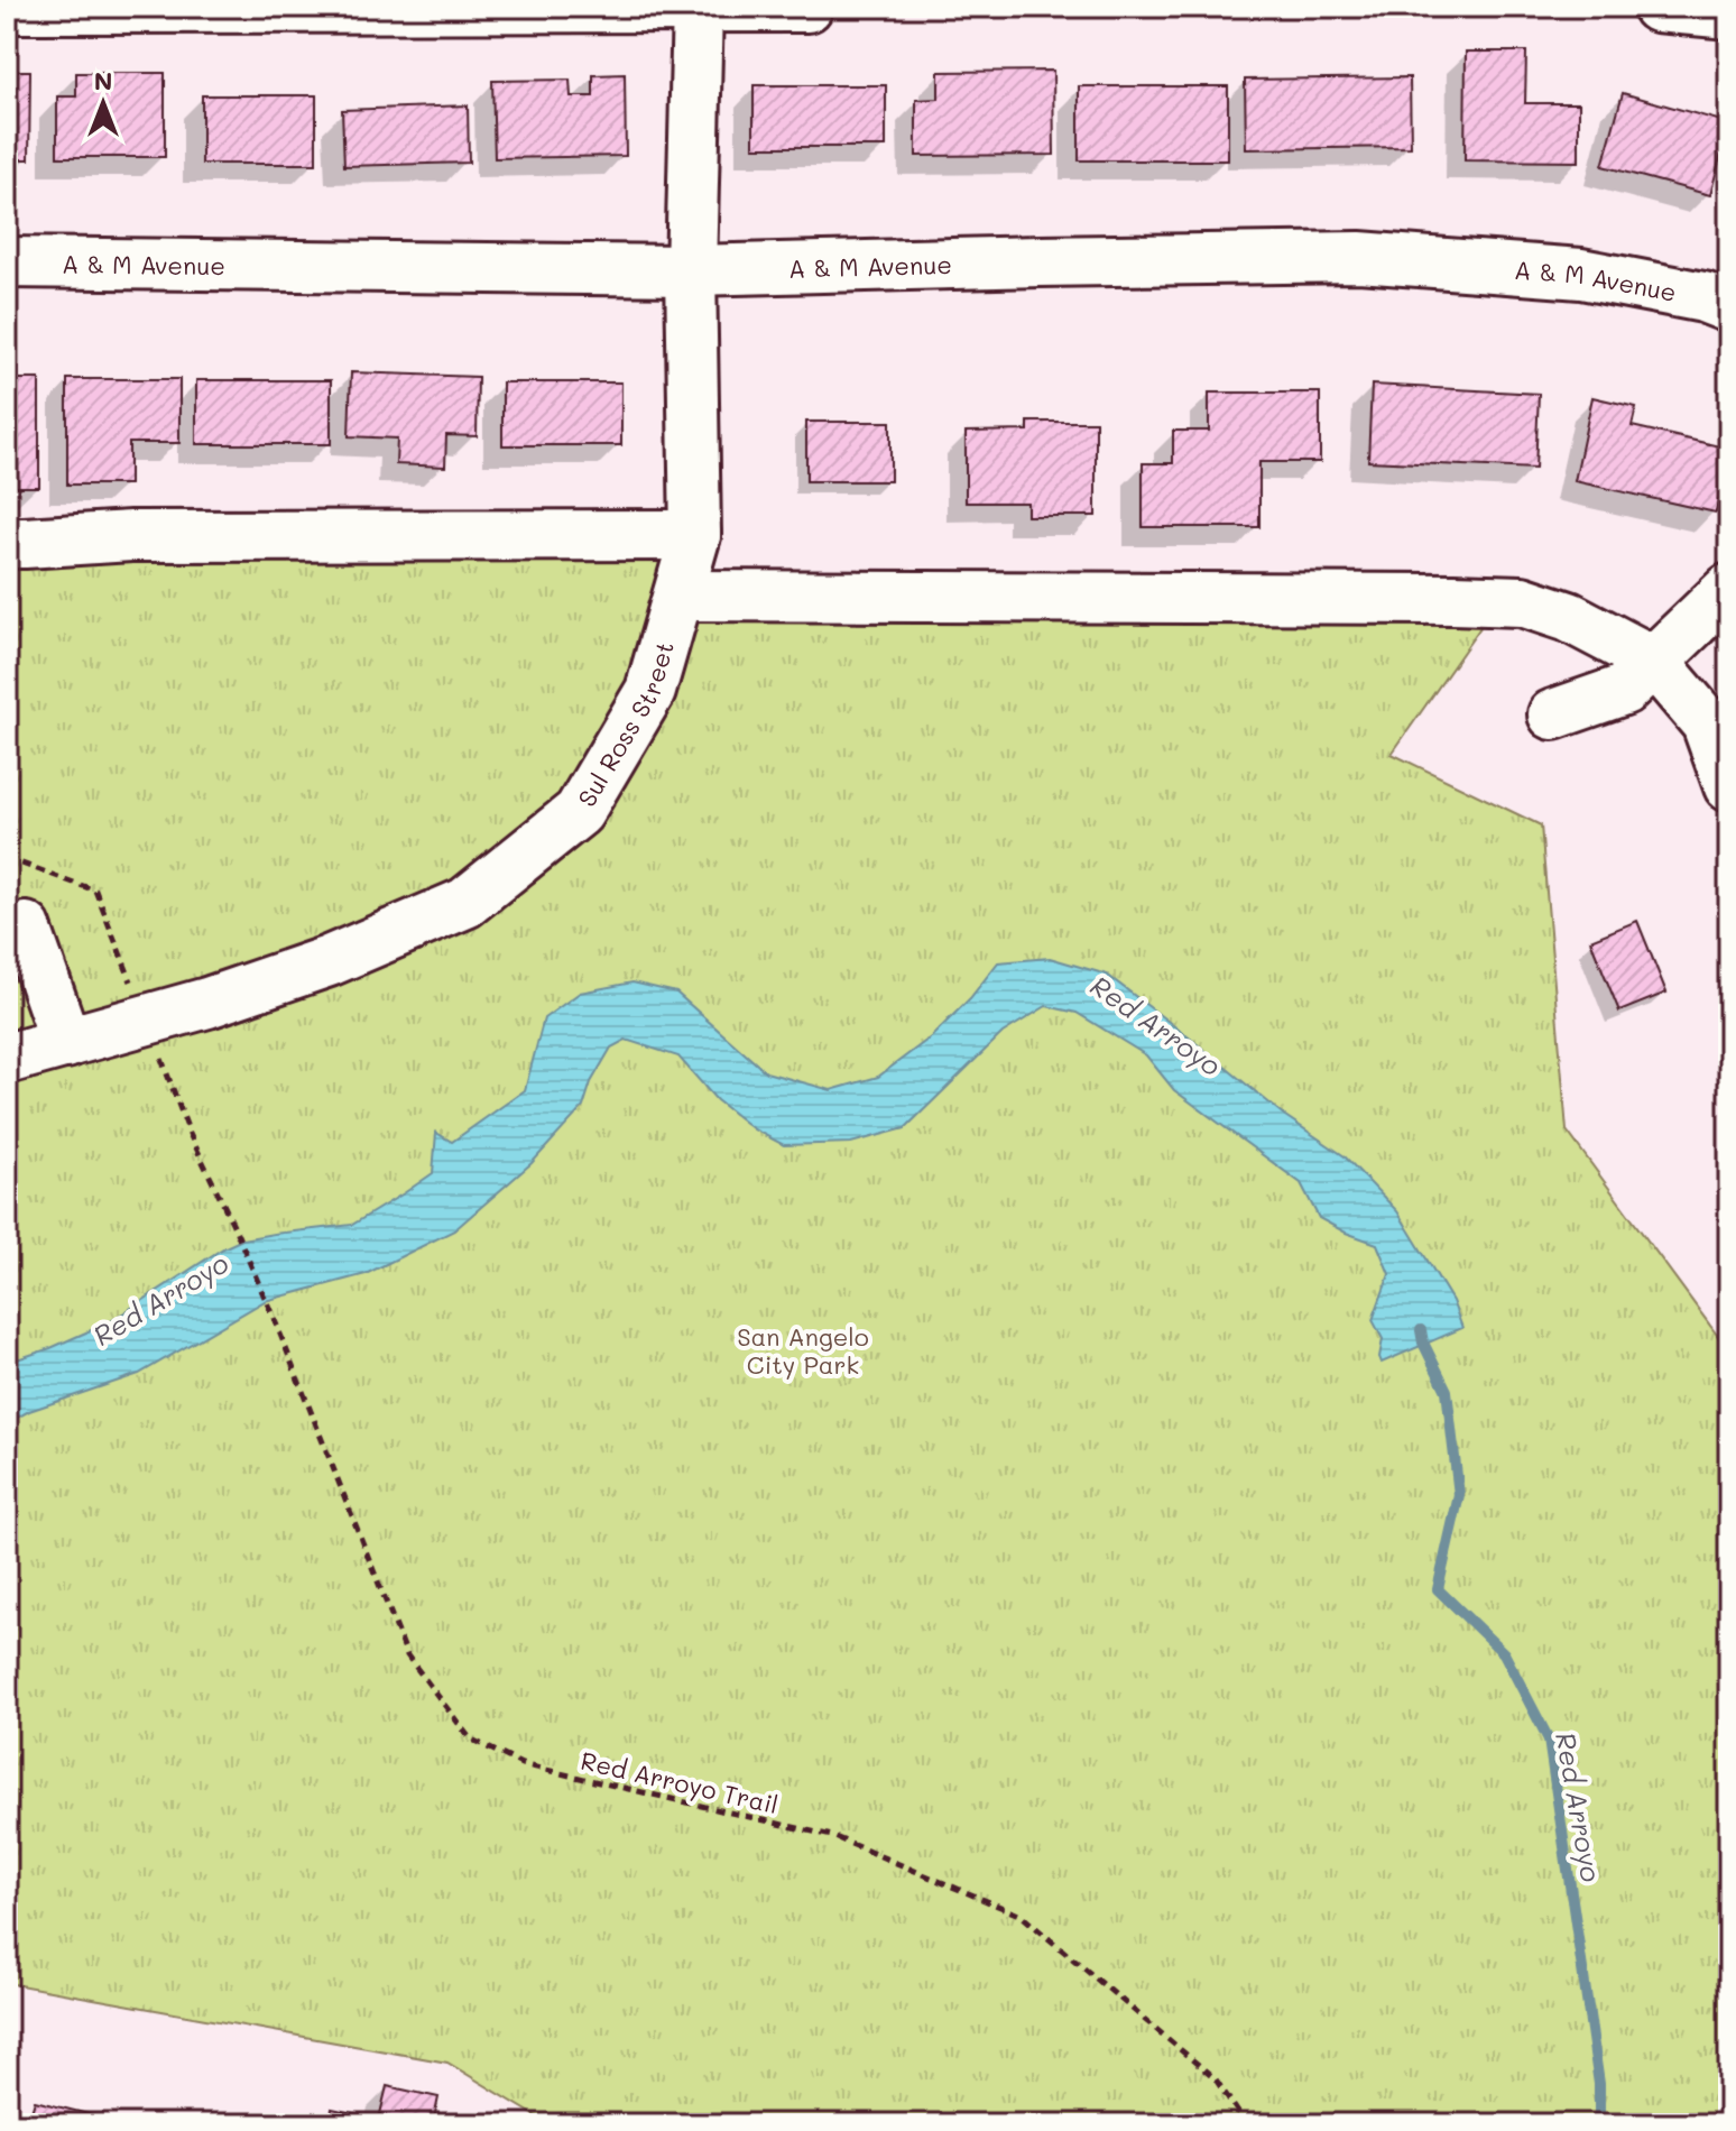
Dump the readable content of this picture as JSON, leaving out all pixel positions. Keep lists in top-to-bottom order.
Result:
{
  "streets": {
    "street": ["A & M Avenue", "Sul Ross Street"],
    "path": ["Red Arroyo Trail"]
  },
  "crossings": [
    ["A & M Avenue", "Sul Ross Street"]
  ],
  "water": ["Red Arroyo"],
  "parks": ["San Angelo City Park"],
  "north": "top"
}
